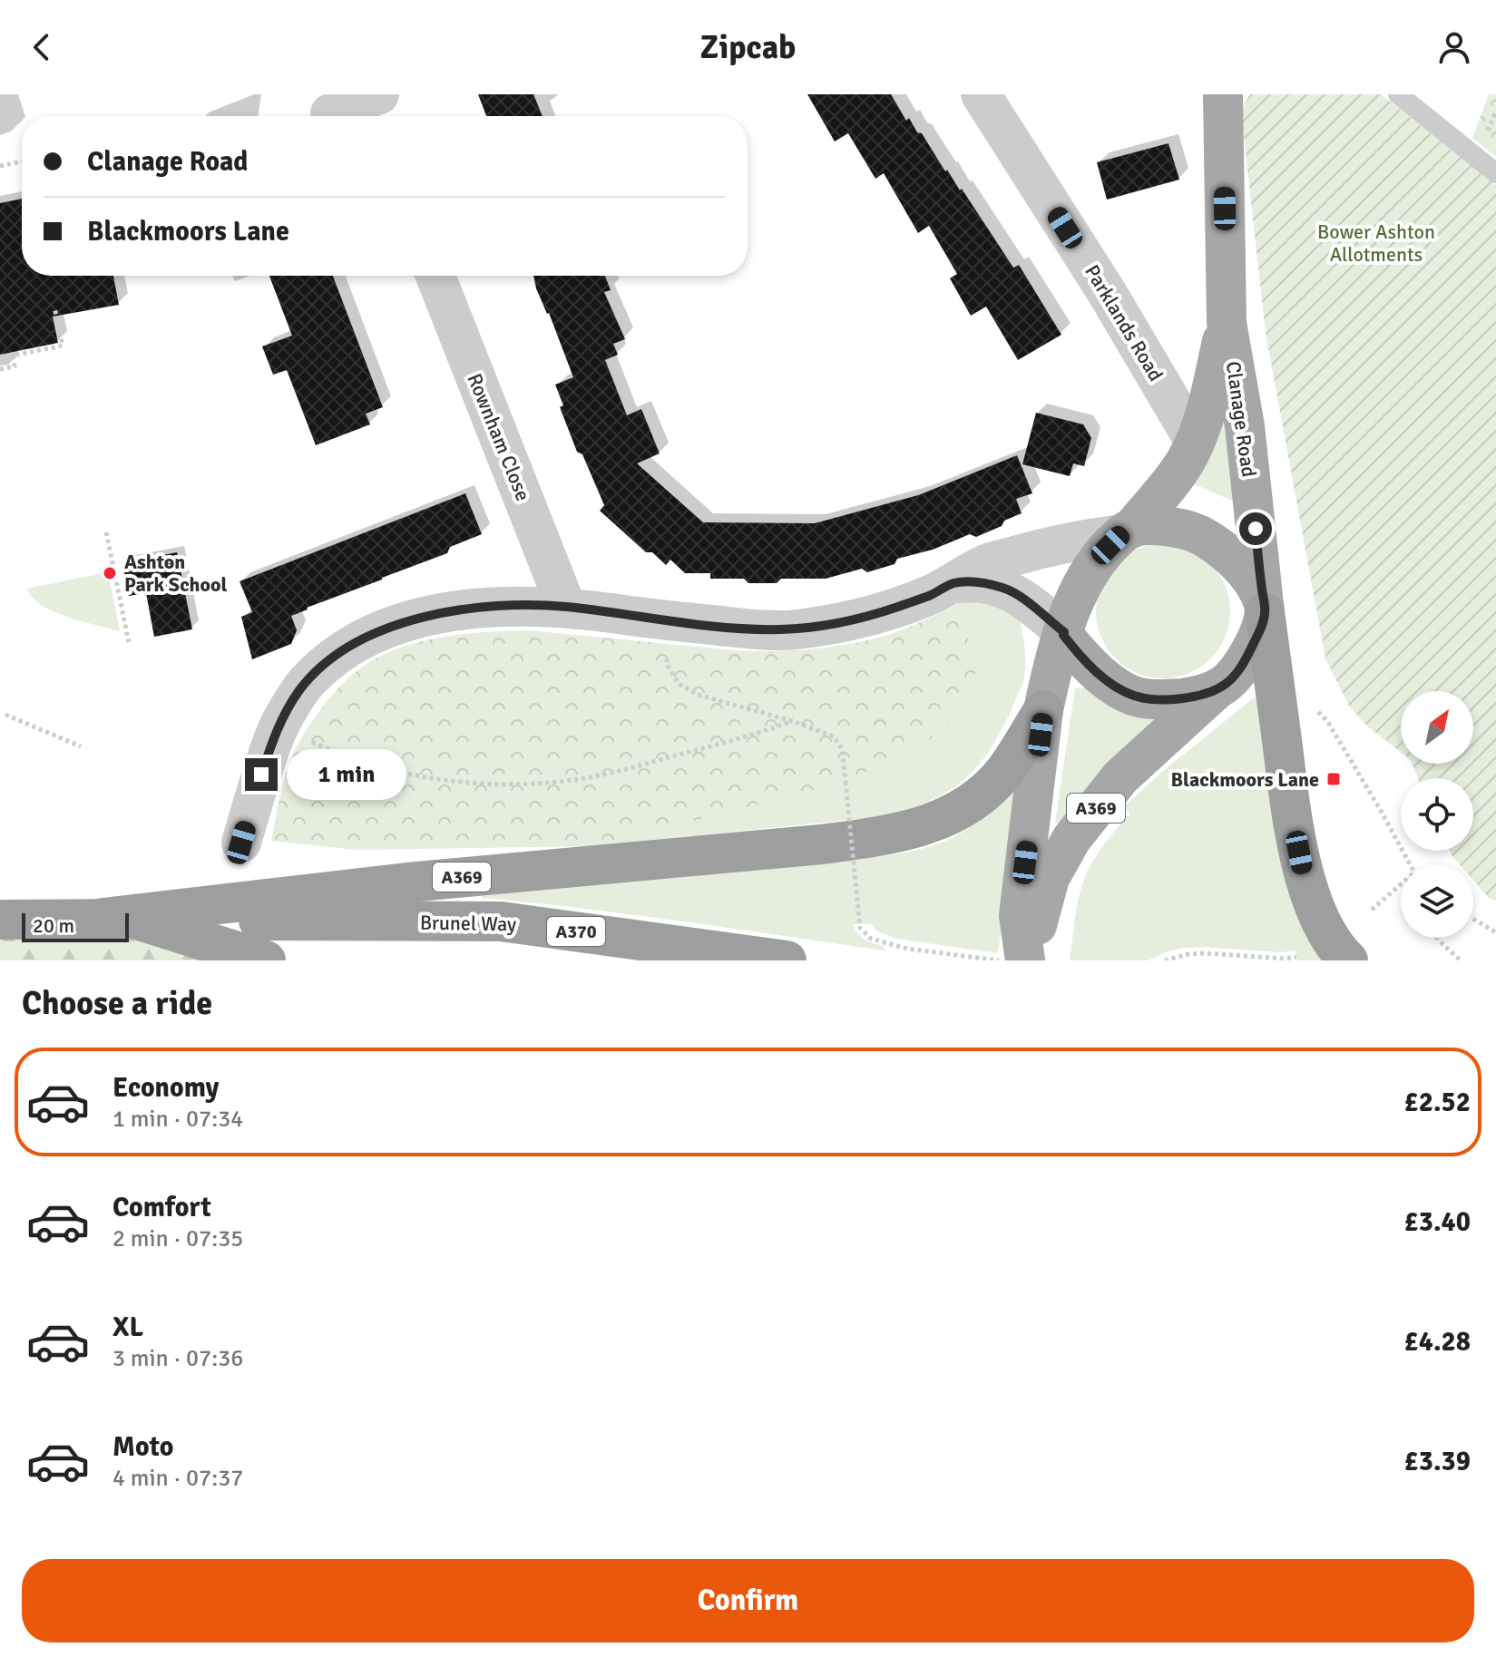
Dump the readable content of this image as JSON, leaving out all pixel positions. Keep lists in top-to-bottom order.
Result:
{
  "streets": {
    "highway": ["A369", "Brunel Way", "A370"],
    "main road": ["Clanage Road"],
    "street": ["Parklands Road", "Rownham Close"]
  },
  "crossings": [
    ["Parklands Road", "Clanage Road"],
    ["Clanage Road", "A369"],
    ["A369", "Brunel Way"]
  ],
  "parks": ["Bower Ashton Allotments"],
  "places": {
    "other": ["Ashton Park School"],
    "transit": ["Blackmoors Lane"]
  },
  "scale_bar": "20 m",
  "north": "top right",
  "page": {
    "header": "Zipcab",
    "banner": ["Clanage Road", "Blackmoors Lane"],
    "bubble": "1 min",
    "scale": "20 m",
    "heading": "Choose a ride",
    "list": [
      {
        "name": "Economy",
        "note": "1 min · 07:34",
        "value": "£2.52"
      },
      {
        "name": "Comfort",
        "note": "2 min · 07:35",
        "value": "£3.40"
      },
      {
        "name": "XL",
        "note": "3 min · 07:36",
        "value": "£4.28"
      },
      {
        "name": "Moto",
        "note": "4 min · 07:37",
        "value": "£3.39"
      }
    ],
    "buttons": "Confirm"
  }
}
